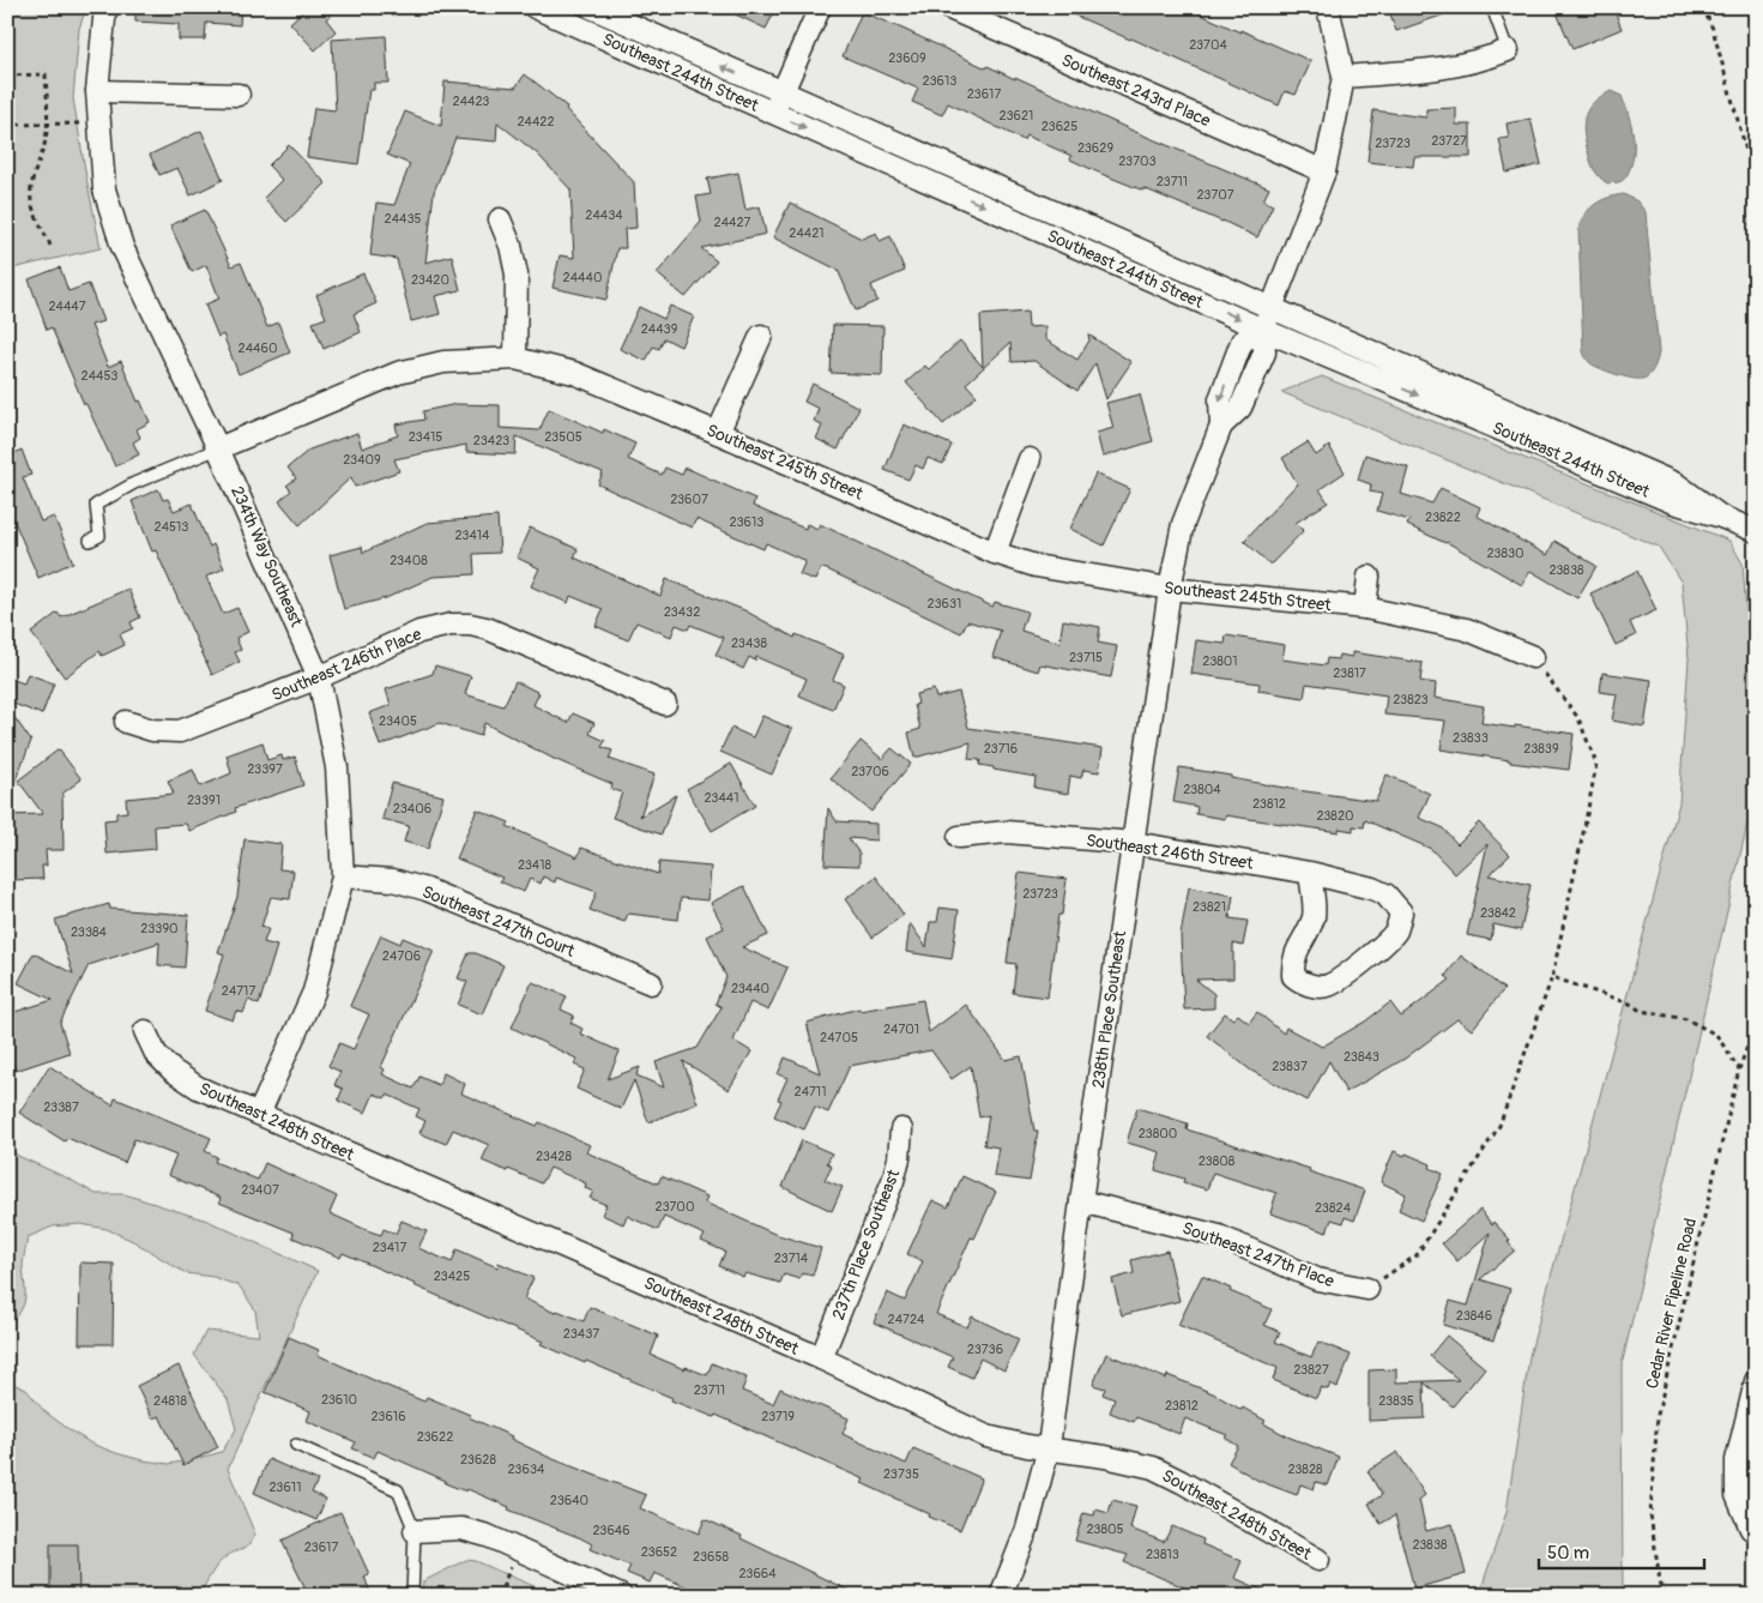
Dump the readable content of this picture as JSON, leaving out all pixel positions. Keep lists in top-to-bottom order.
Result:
{
  "streets": {
    "street": [
      "Southeast 244th Street",
      "Southeast 243rd Place",
      "Southeast 245th Street",
      "234th Way Southeast",
      "Southeast 246th Place",
      "Southeast 246th Street",
      "Southeast 247th Court",
      "238th Place Southeast",
      "Southeast 248th Street",
      "237th Place Southeast",
      "Southeast 247th Place"
    ],
    "path": ["Cedar River Pipeline Road"]
  },
  "crossings": [
    ["Southeast 244th Street", "238th Place Southeast"],
    ["Southeast 245th Street", "234th Way Southeast"],
    ["Southeast 245th Street", "238th Place Southeast"],
    ["234th Way Southeast", "Southeast 246th Place"],
    ["234th Way Southeast", "Southeast 247th Court"],
    ["234th Way Southeast", "Southeast 248th Street"],
    ["Southeast 246th Street", "238th Place Southeast"],
    ["238th Place Southeast", "Southeast 248th Street"],
    ["238th Place Southeast", "Southeast 247th Place"],
    ["Southeast 248th Street", "237th Place Southeast"]
  ],
  "house_numbers": [
    "23704",
    "23609",
    "23613",
    "23617",
    "24423",
    "23621",
    "24422",
    "23625",
    "23727",
    "23723",
    "23629",
    "23703",
    "23711",
    "23707",
    "24434",
    "24435",
    "24427",
    "24421",
    "24440",
    "23420",
    "24447",
    "24439",
    "24460",
    "24453",
    "23415",
    "23505",
    "23423",
    "23409",
    "23607",
    "23822",
    "23613",
    "24513",
    "23414",
    "23830",
    "23408",
    "23838",
    "23631",
    "23432",
    "23438",
    "23715",
    "23801",
    "23817",
    "23823",
    "23405",
    "23833",
    "23716",
    "23839",
    "23397",
    "23706",
    "23804",
    "23441",
    "23391",
    "23812",
    "23406",
    "23820",
    "23418",
    "23723",
    "23821",
    "23842",
    "23390",
    "23384",
    "24706",
    "23440",
    "24717",
    "24701",
    "24705",
    "23843",
    "23837",
    "24711",
    "23387",
    "23800",
    "23428",
    "23808",
    "23407",
    "23700",
    "23824",
    "23417",
    "23714",
    "23425",
    "23846",
    "24724",
    "23437",
    "23736",
    "23827",
    "23711",
    "23610",
    "24818",
    "23835",
    "23812",
    "23616",
    "23719",
    "23622",
    "23628",
    "23634",
    "23828",
    "23735",
    "23611",
    "23640",
    "23805",
    "23646",
    "23838",
    "23617",
    "23652",
    "23813",
    "23658",
    "23664"
  ],
  "scale_bar": "50 m"
}
